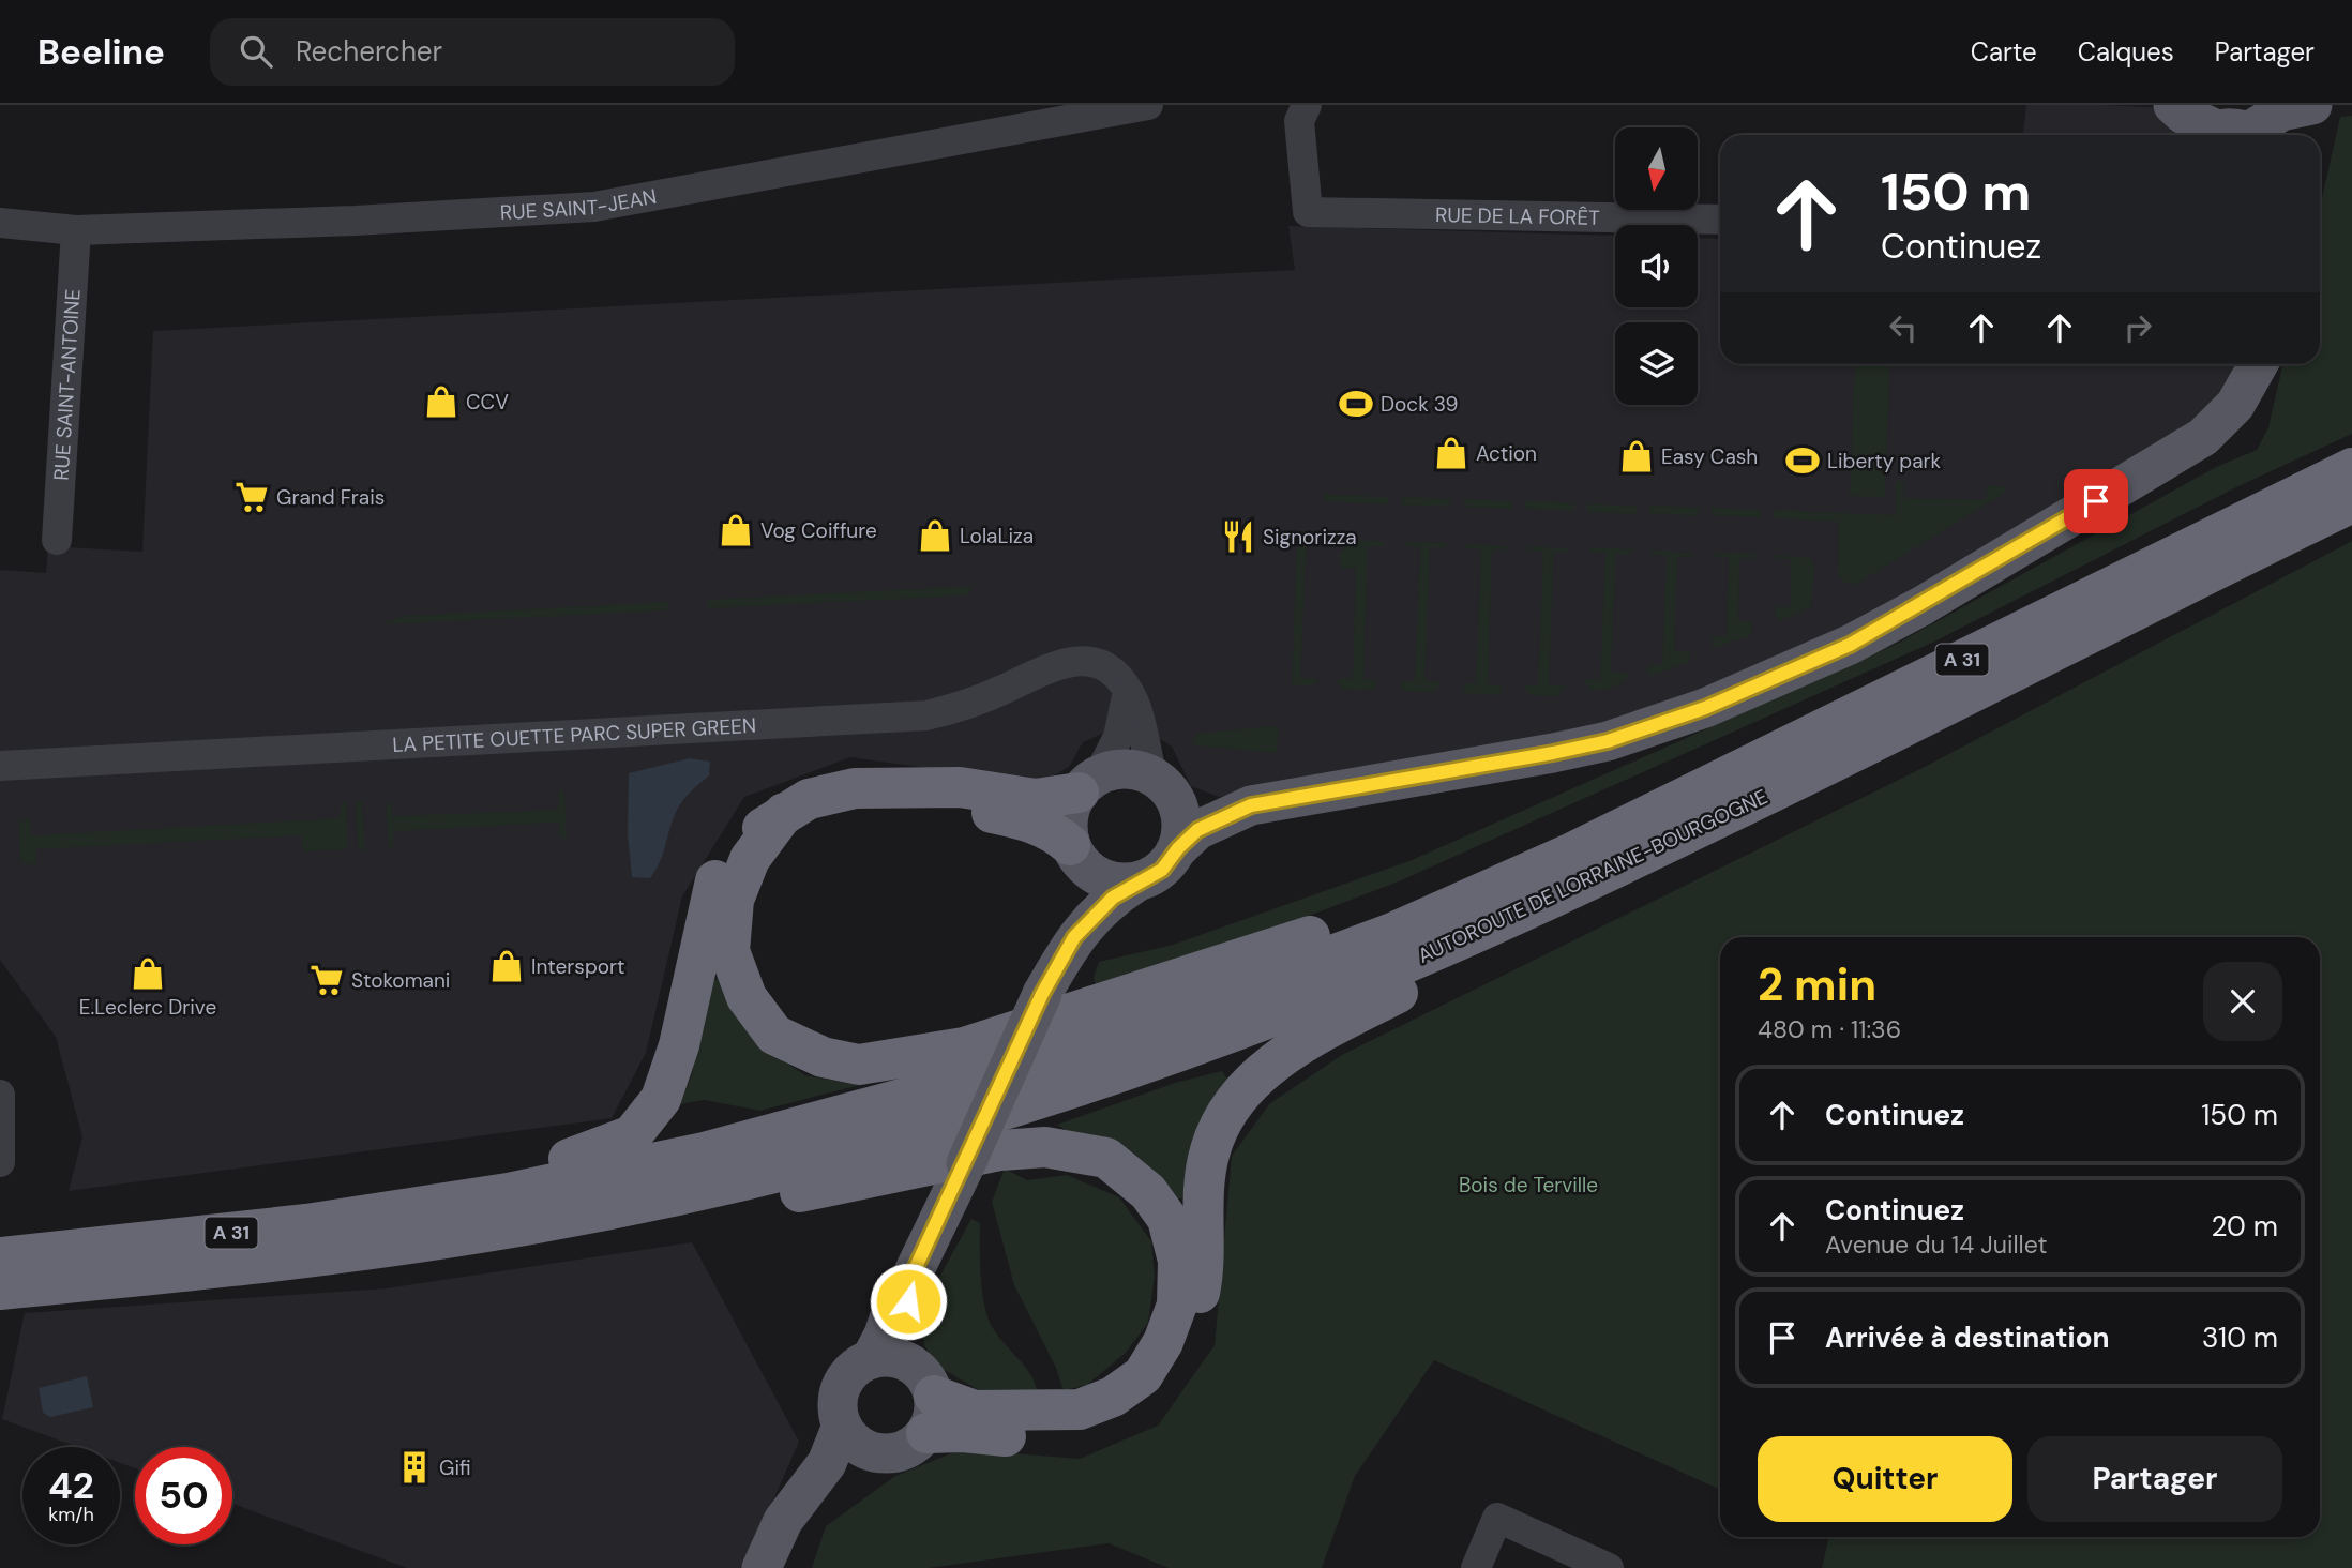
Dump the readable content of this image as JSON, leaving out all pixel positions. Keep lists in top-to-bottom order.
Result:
{
  "streets": {
    "highway": ["A 31", "AUTOROUTE DE LORRAINE-BOURGOGNE"],
    "street": [
      "RUE SAINT-JEAN",
      "RUE DE LA FORÊT",
      "RUE SAINT-ANTOINE",
      "LA PETITE OUETTE PARC SUPER GREEN"
    ]
  },
  "crossings": [
    ["RUE SAINT-JEAN", "RUE SAINT-ANTOINE"]
  ],
  "parks": ["Bois de Terville"],
  "places": {
    "shop": [
      "CCV",
      "Action",
      "Easy Cash",
      "Vog Coiffure",
      "LolaLiza",
      "Intersport",
      "E.Leclerc Drive"
    ],
    "sports": ["Dock 39", "Liberty park"],
    "supermarket": ["Grand Frais", "Stokomani"],
    "restaurant": ["Signorizza"],
    "building": ["Gifi"]
  },
  "north": "bottom",
  "page": {
    "header": "Beeline",
    "search": "Rechercher",
    "nav": ["Carte", "Calques", "Partager"],
    "turn": ["150 m", "Continuez"],
    "heading": ["2 min", "480 m · 11:36"],
    "list": [
      {
        "name": "Continuez",
        "value": "150 m"
      },
      {
        "name": "Continuez",
        "note": "Avenue du 14 Juillet",
        "value": "20 m"
      },
      {
        "name": "Arrivée à destination",
        "value": "310 m"
      }
    ],
    "buttons": ["Quitter", "Partager"],
    "speed": "42 km/h",
    "limit": "50"
  }
}
